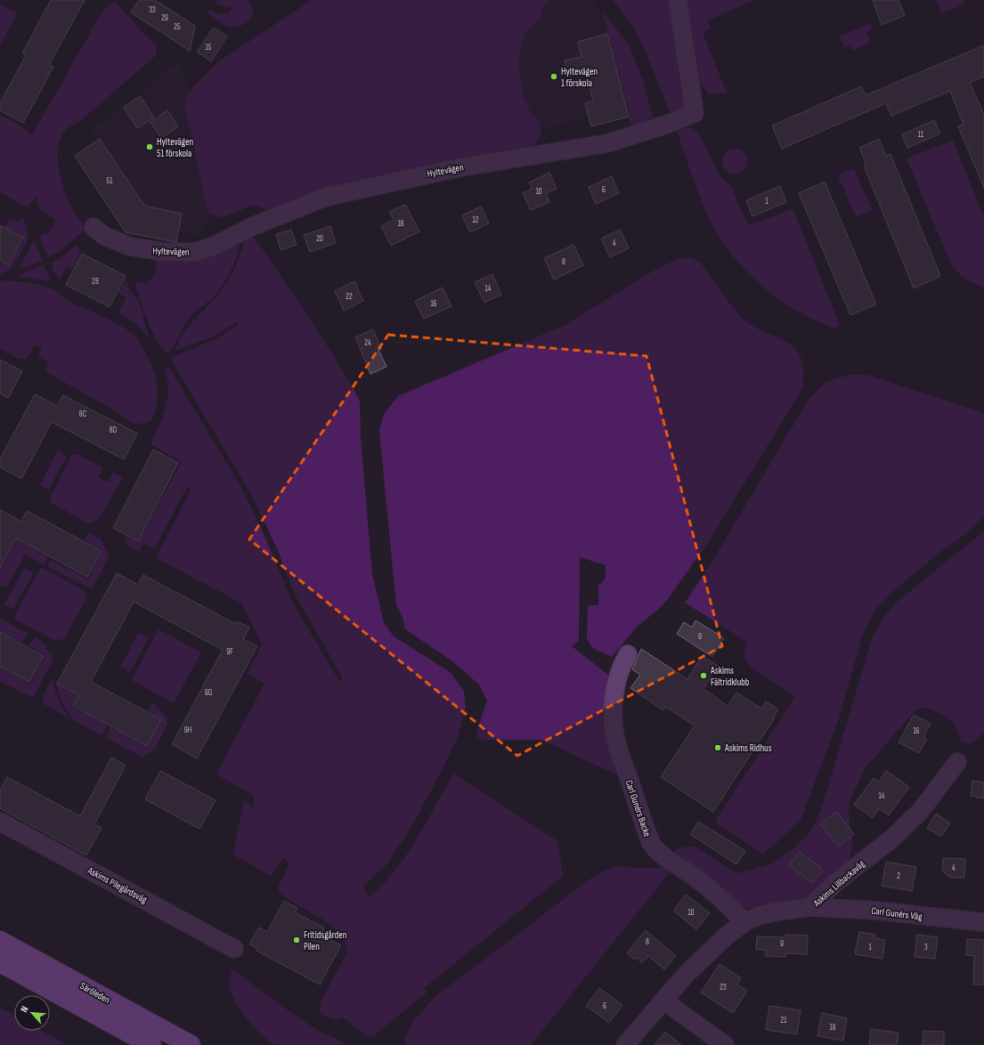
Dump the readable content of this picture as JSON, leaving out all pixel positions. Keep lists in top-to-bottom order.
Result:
{
  "streets": {
    "main road": ["Säröleden"],
    "street": [
      "Hyltevägen",
      "Carl Gunérs Backe",
      "Askims Lillbackaväg",
      "Askims Pilegårdsväg",
      "Carl Gunérs Väg"
    ]
  },
  "crossings": [
    ["Carl Gunérs Backe", "Askims Lillbackaväg"],
    ["Askims Lillbackaväg", "Carl Gunérs Väg"]
  ],
  "places": [
    "Hyltevägen 1 förskola",
    "Hyltevägen 51 förskola",
    "Askims Fältridklubb",
    "Askims Ridhus",
    "Fritidsgården Pilen"
  ],
  "house_numbers": [
    "33",
    "29",
    "25",
    "15",
    "11",
    "51",
    "6",
    "10",
    "1",
    "12",
    "18",
    "20",
    "4",
    "8",
    "28",
    "14",
    "22",
    "16",
    "24",
    "8C",
    "8D",
    "9",
    "9F",
    "9G",
    "9H",
    "16",
    "14",
    "4",
    "2",
    "10",
    "8",
    "9",
    "1",
    "3",
    "23",
    "6",
    "21",
    "19"
  ],
  "north": "top left"
}
